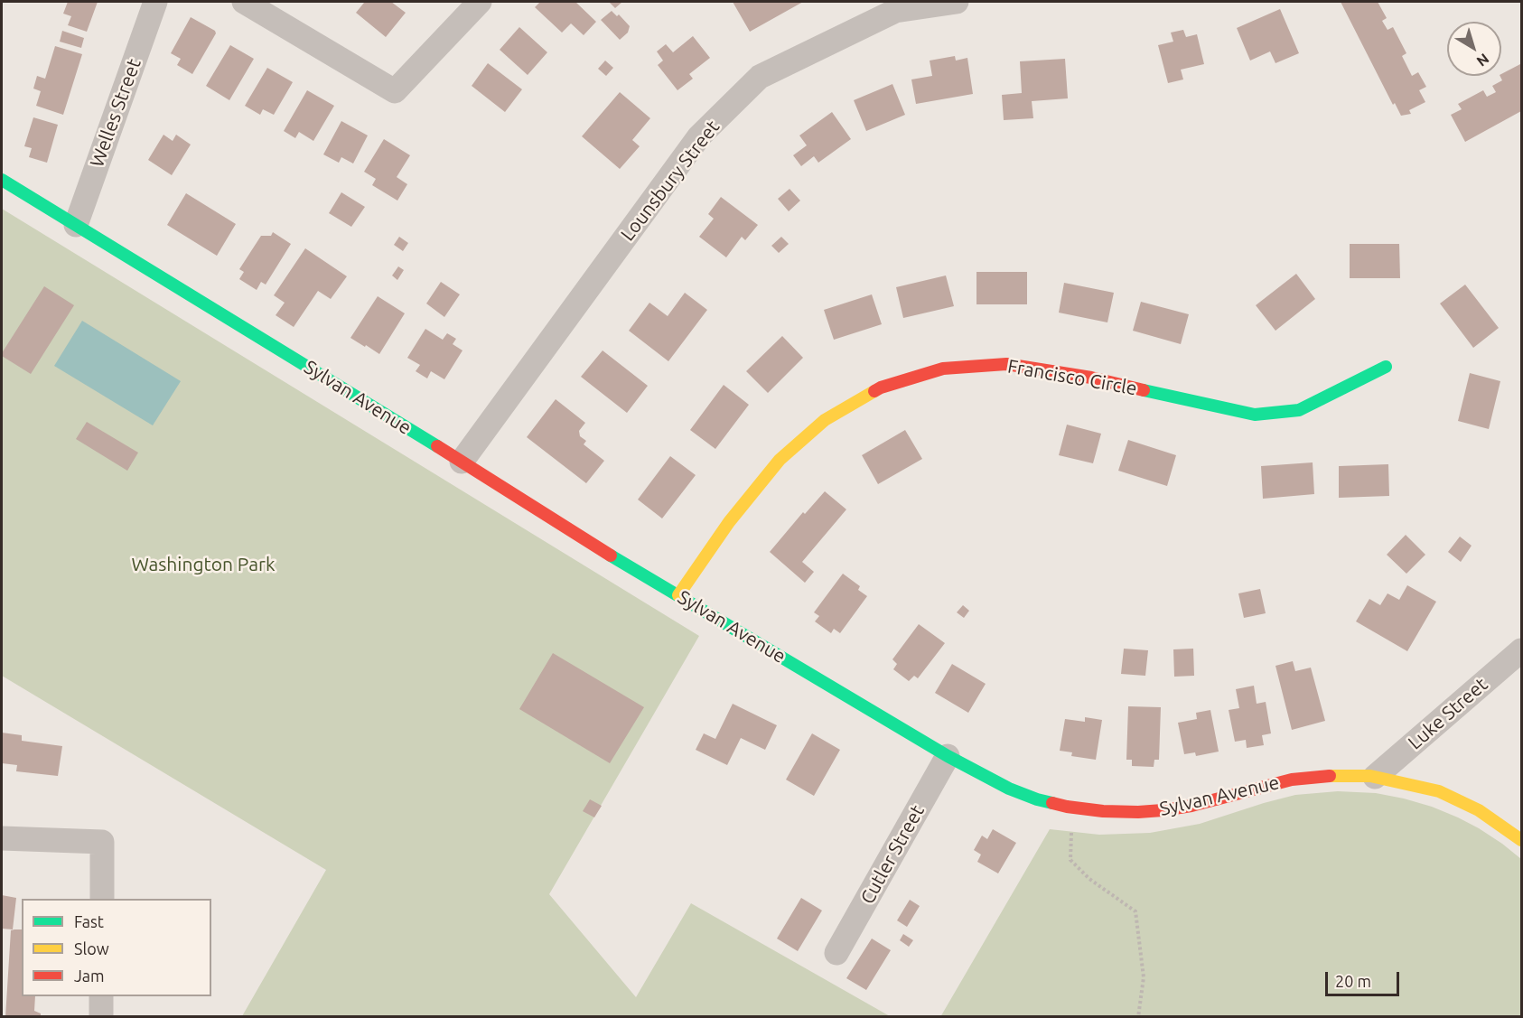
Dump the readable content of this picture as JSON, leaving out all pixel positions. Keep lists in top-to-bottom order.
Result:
{
  "streets": {
    "street": [
      "Welles Street",
      "Lounsbury Street",
      "Francisco Circle",
      "Sylvan Avenue",
      "Luke Street",
      "Cutler Street"
    ]
  },
  "crossings": [
    ["Welles Street", "Sylvan Avenue"],
    ["Lounsbury Street", "Sylvan Avenue"],
    ["Francisco Circle", "Sylvan Avenue"],
    ["Sylvan Avenue", "Luke Street"],
    ["Sylvan Avenue", "Cutler Street"]
  ],
  "parks": ["Washington Park"],
  "legend": ["Fast", "Slow", "Jam"],
  "scale_bar": "20 m",
  "north": "bottom right"
}
